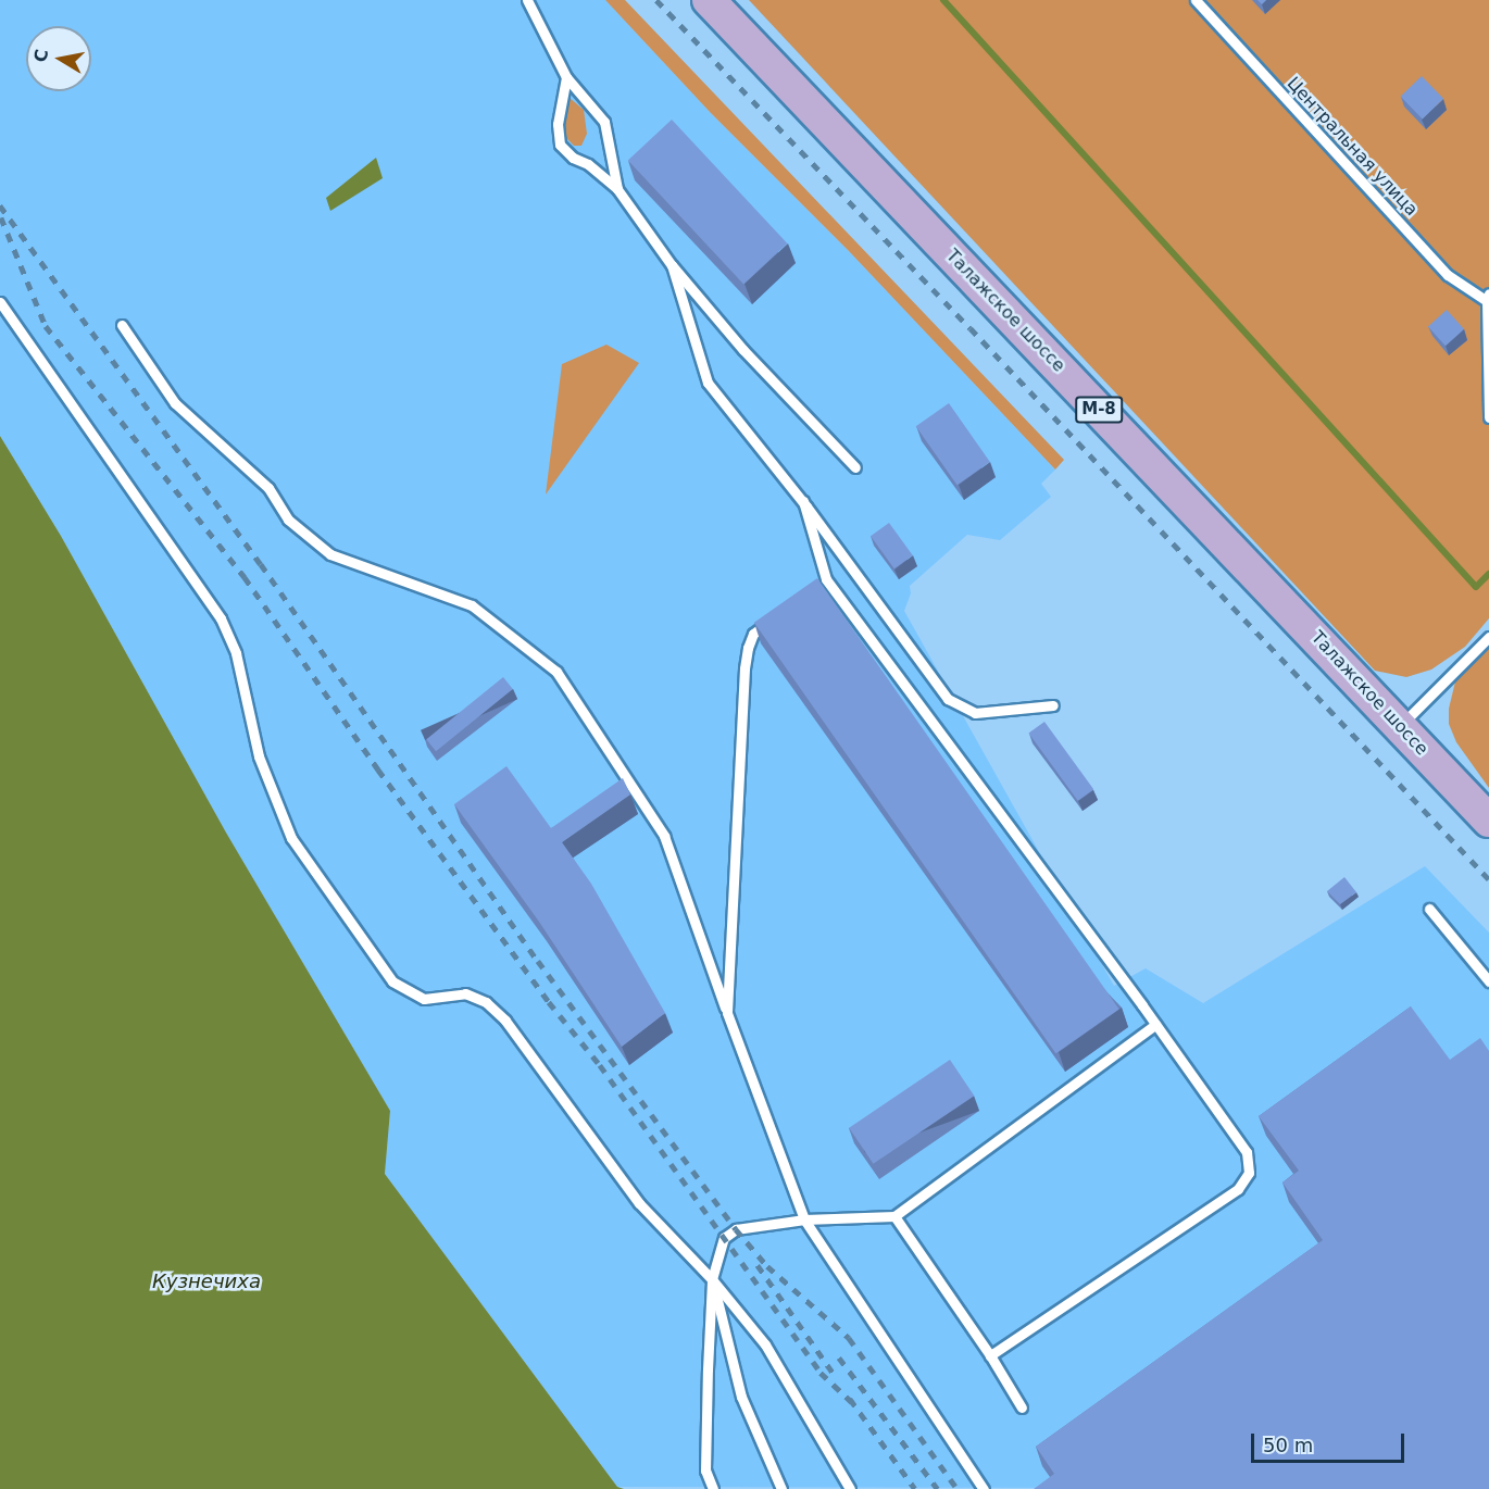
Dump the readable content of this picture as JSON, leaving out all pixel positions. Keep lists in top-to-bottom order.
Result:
{
  "streets": {
    "main road": ["Талажское шоссе", "М-8"],
    "lane": ["Центральная улица"]
  },
  "water": ["Кузнечиха"],
  "scale_bar": "50 m",
  "north": "left"
}
